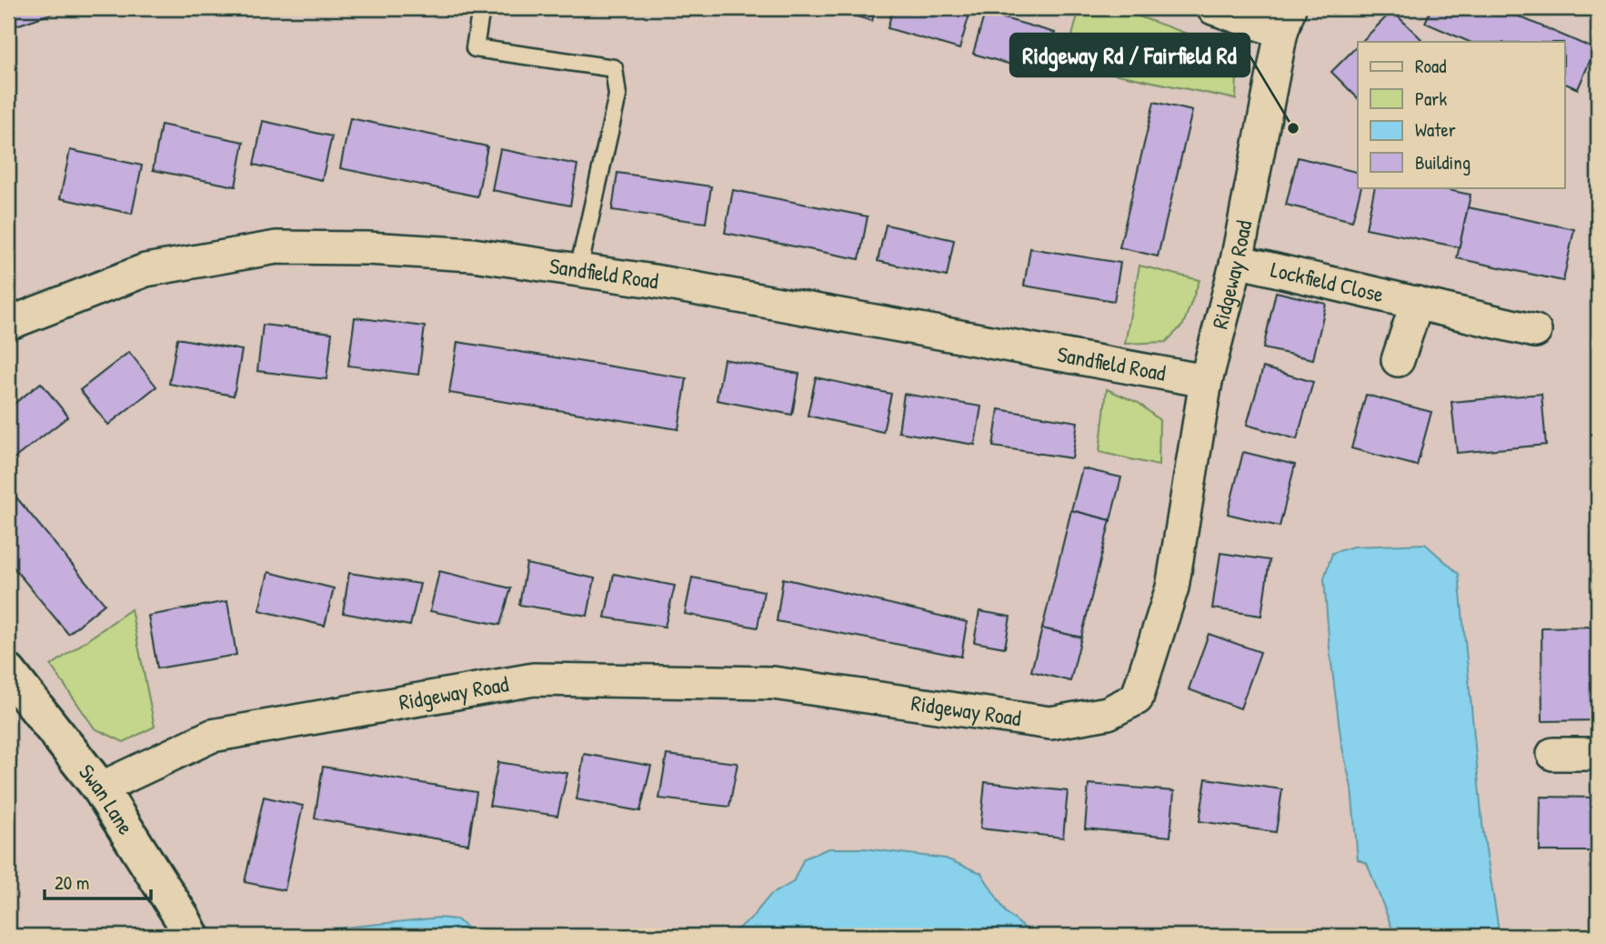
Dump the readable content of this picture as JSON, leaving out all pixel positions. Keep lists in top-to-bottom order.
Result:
{
  "streets": {
    "street": [
      "Sandfield Road",
      "Ridgeway Road",
      "Lockfield Close",
      "Swan Lane"
    ]
  },
  "crossings": [
    ["Sandfield Road", "Ridgeway Road"],
    ["Ridgeway Road", "Lockfield Close"],
    ["Ridgeway Road", "Swan Lane"]
  ],
  "places": ["Ridgeway Rd / Fairfield Rd"],
  "legend": [
    "Road",
    "Park",
    "Water",
    "Building"
  ],
  "scale_bar": "20 m"
}
